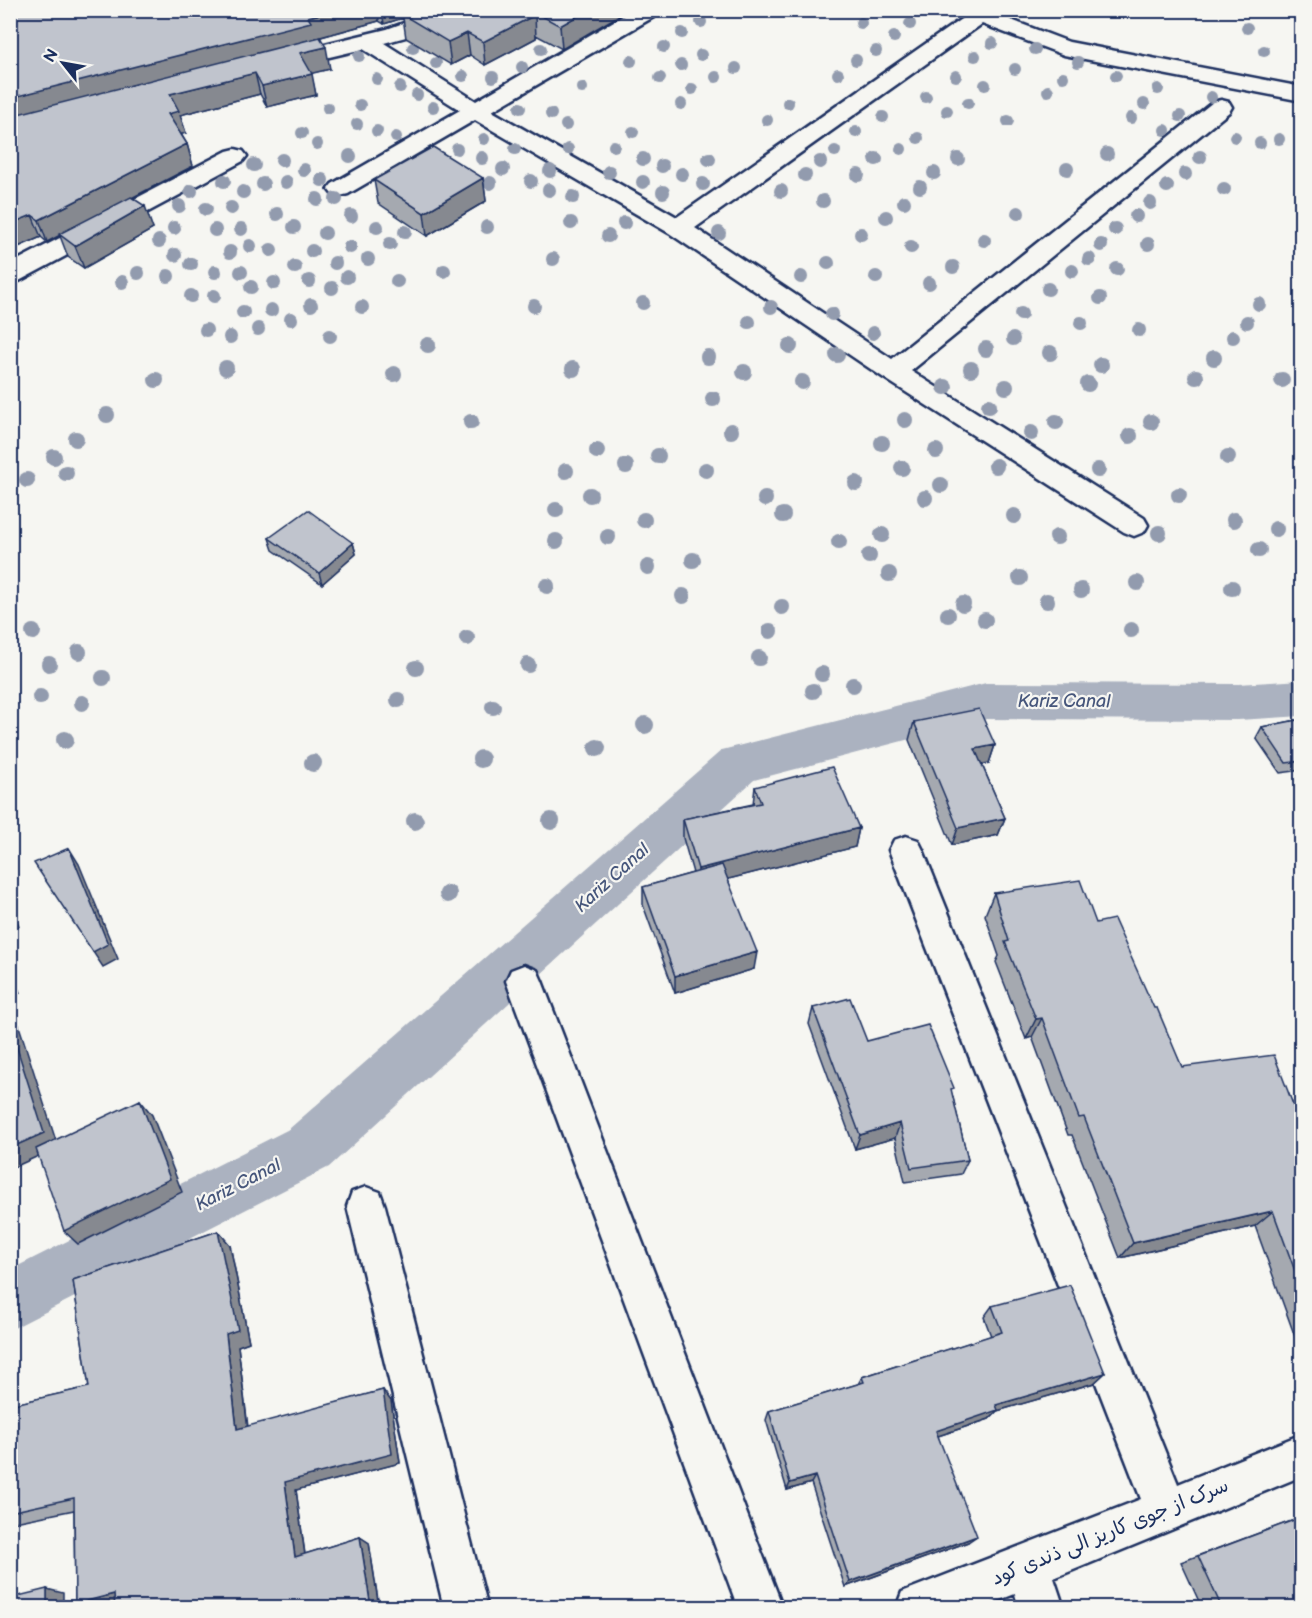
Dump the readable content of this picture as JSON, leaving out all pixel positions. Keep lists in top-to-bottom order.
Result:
{
  "streets": {
    "street": ["سرک از جوی کاریز الی ذندی کود"]
  },
  "water": ["Kariz Canal"],
  "north": "top left"
}
